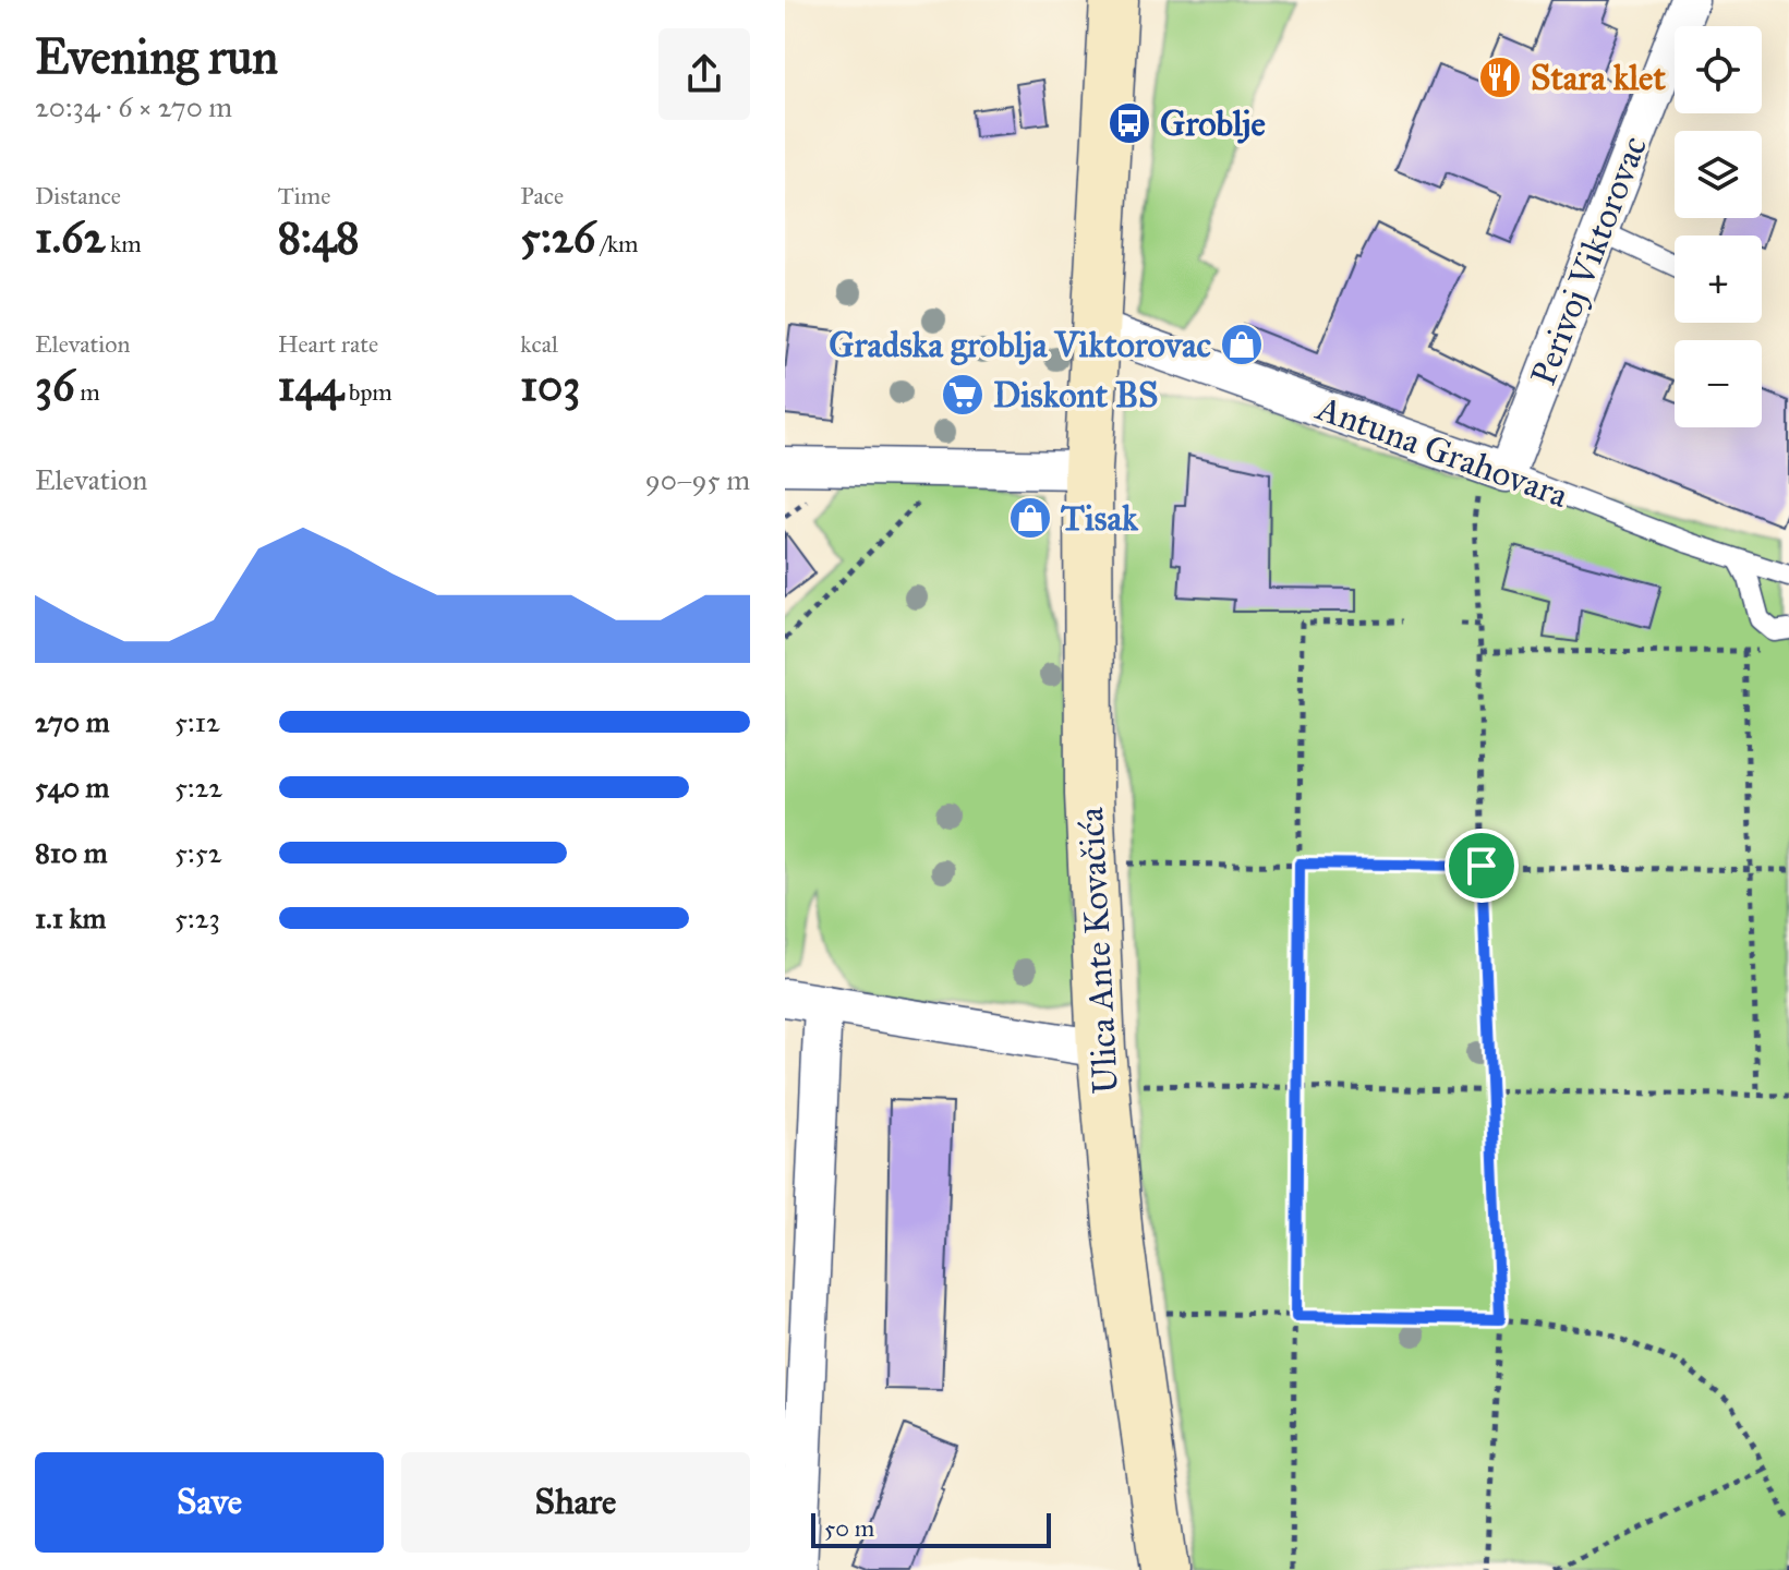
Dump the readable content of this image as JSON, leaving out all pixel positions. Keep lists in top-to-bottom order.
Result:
{
  "streets": {
    "main road": ["Ulica Ante Kovačića"],
    "street": ["Perivoj Viktorovac", "Antuna Grahovara"]
  },
  "crossings": [
    ["Perivoj Viktorovac", "Antuna Grahovara"],
    ["Antuna Grahovara", "Ulica Ante Kovačića"]
  ],
  "places": {
    "restaurant": ["Stara klet"],
    "bus stop": ["Groblje"],
    "shop": ["Gradska groblja Viktorovac", "Tisak"],
    "supermarket": ["Diskont BS"]
  },
  "scale_bar": "50 m",
  "page": {
    "heading": ["Evening run", "20:34 · 6 × 270 m"],
    "map_buttons": ["+", "−"],
    "stats": [
      ["Distance", "1.62 km"],
      ["Time", "8:48"],
      ["Pace", "5:26 /km"],
      ["Elevation", "36 m"],
      ["Heart rate", "144 bpm"],
      ["kcal", "103"]
    ],
    "chart": ["Elevation", "90–95 m"],
    "list": [
      {
        "name": "270 m",
        "note": "5:12"
      },
      {
        "name": "540 m",
        "note": "5:22"
      },
      {
        "name": "810 m",
        "note": "5:52"
      },
      {
        "name": "1.1 km",
        "note": "5:23"
      }
    ],
    "buttons": ["Save", "Share"],
    "scale": "50 m"
  }
}
